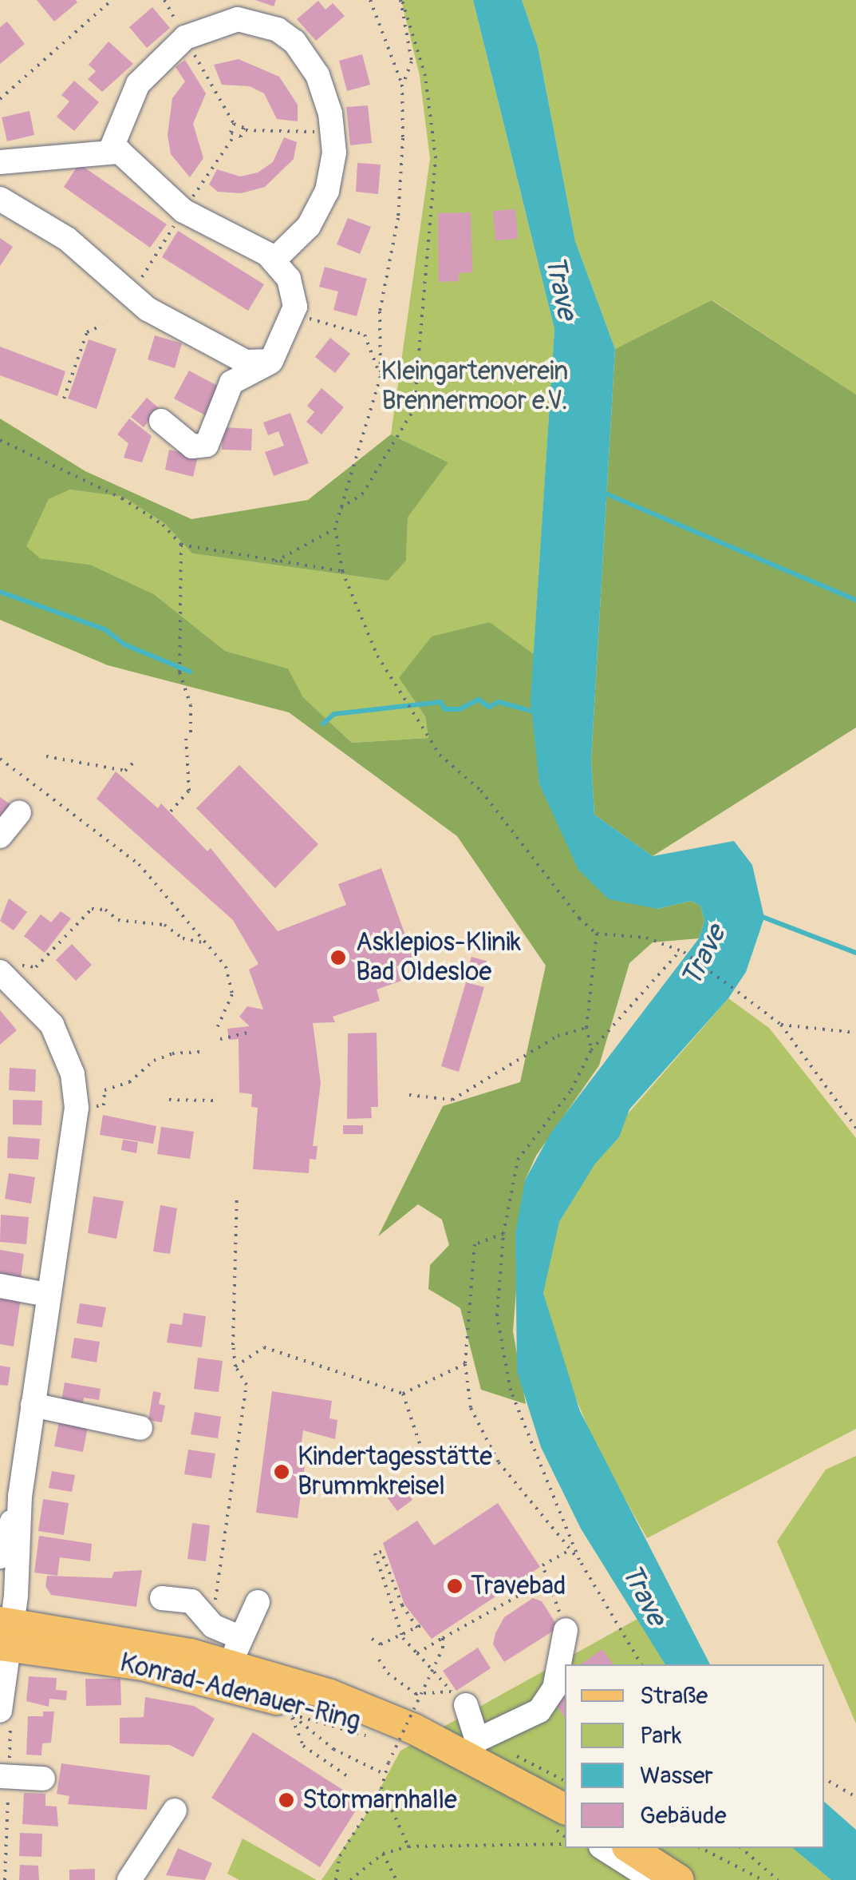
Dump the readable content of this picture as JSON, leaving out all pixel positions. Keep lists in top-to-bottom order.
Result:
{
  "streets": {
    "main road": ["Konrad-Adenauer-Ring"]
  },
  "water": ["Trave"],
  "parks": ["Kleingartenverein Brennermoor e.V."],
  "places": [
    "Asklepios-Klinik Bad Oldesloe",
    "Kindertagesstätte Brummkreisel",
    "Travebad",
    "Stormarnhalle"
  ],
  "legend": [
    "Straße",
    "Park",
    "Wasser",
    "Gebäude"
  ]
}
